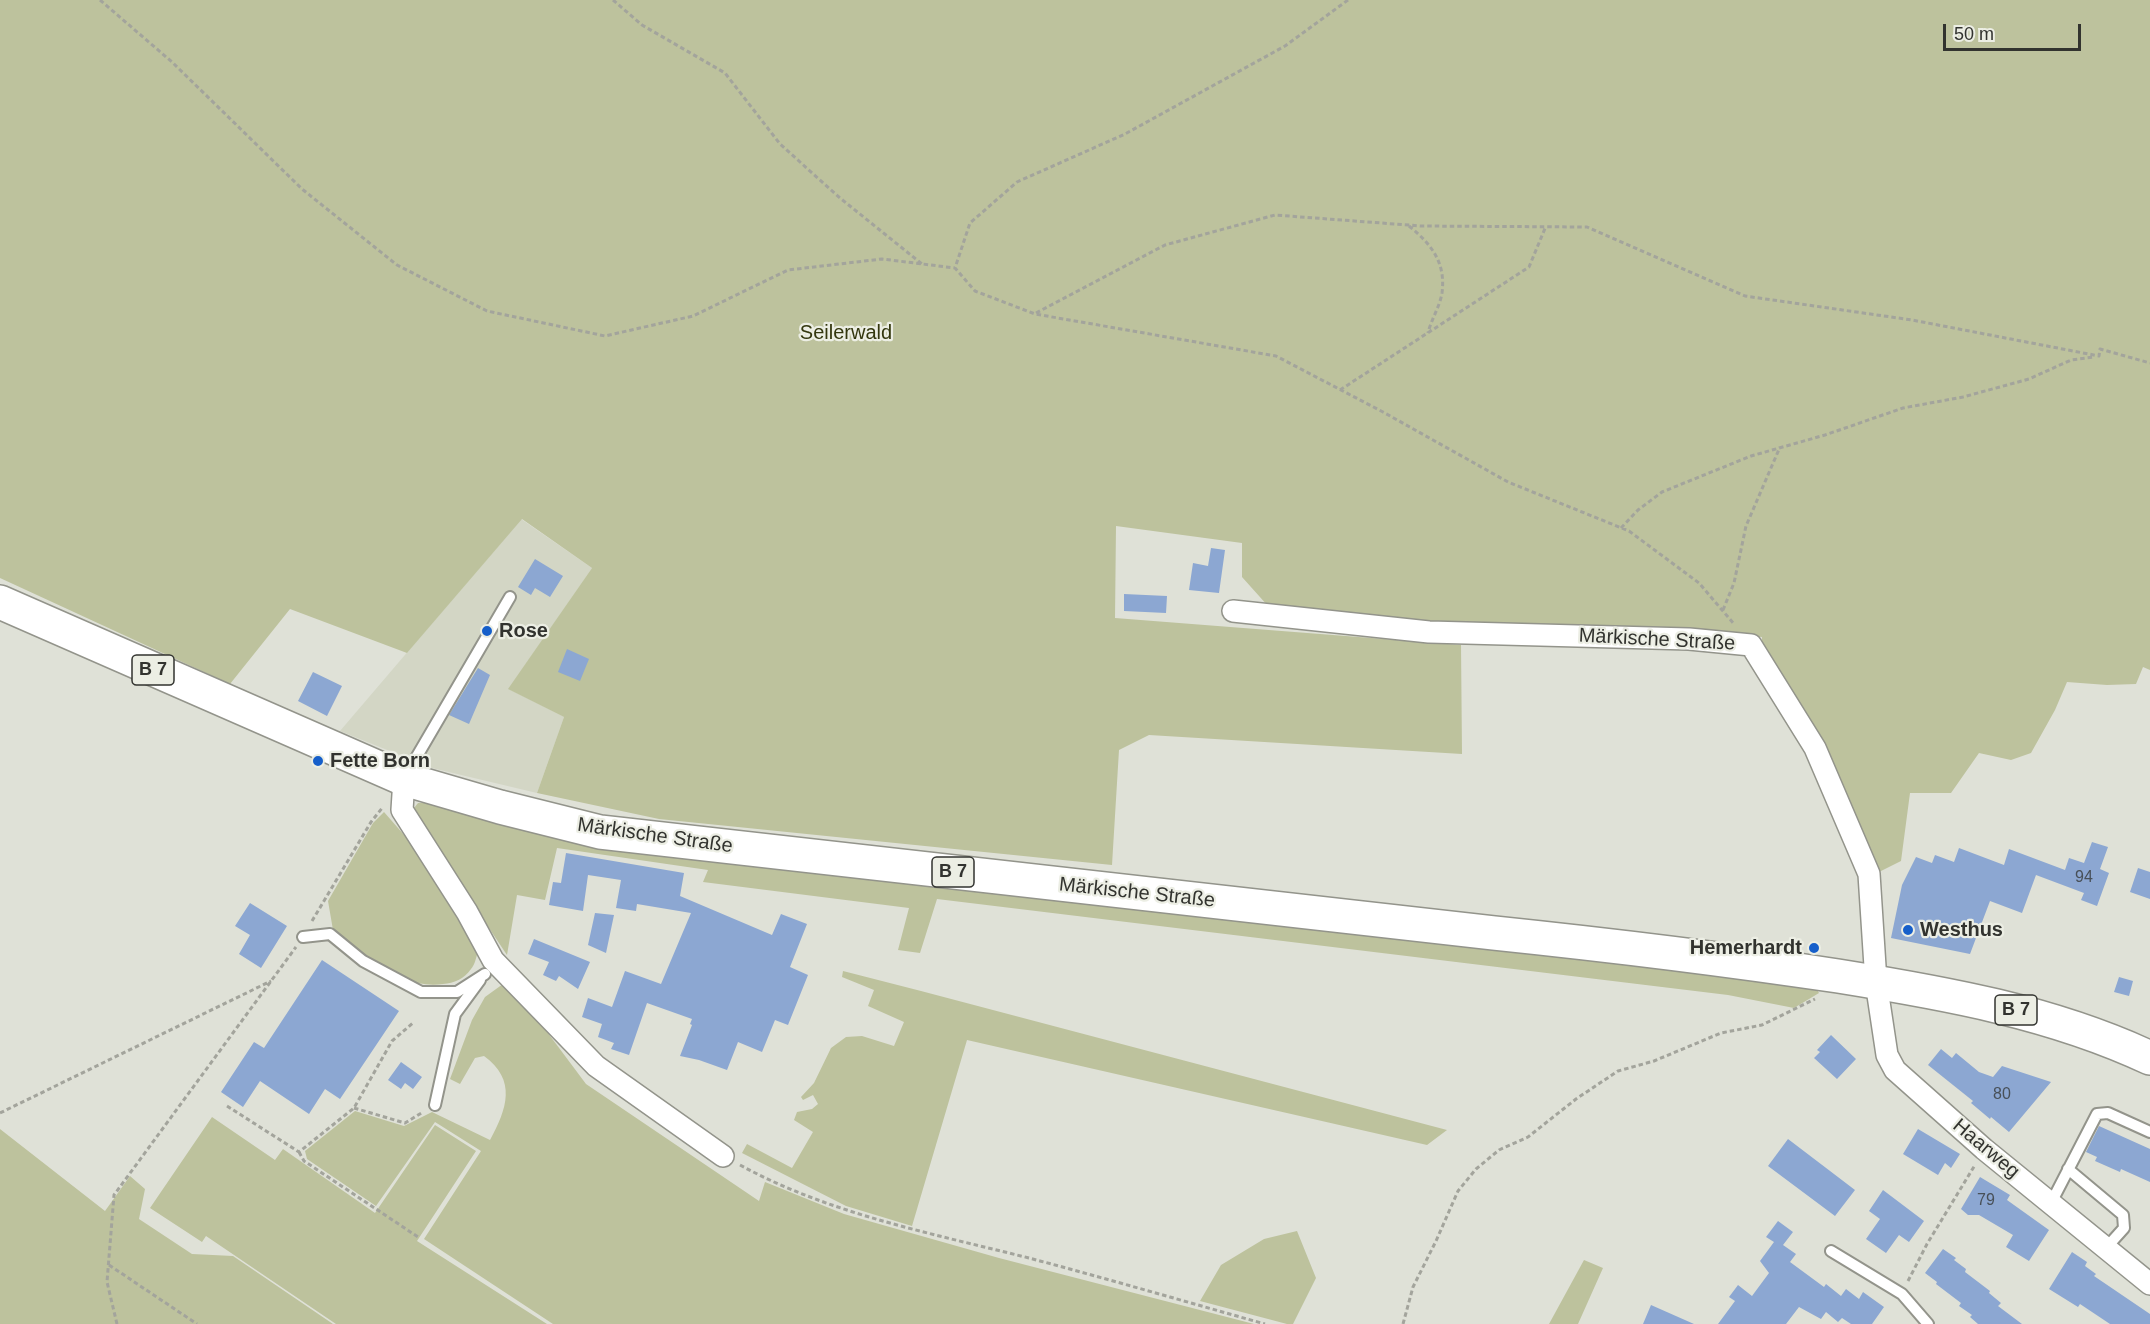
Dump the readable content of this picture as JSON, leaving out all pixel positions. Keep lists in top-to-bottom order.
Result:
{
  "streets": {
    "main road": ["Märkische Straße", "B 7"],
    "street": ["Haarweg"]
  },
  "crossings": [
    ["Märkische Straße", "Haarweg"]
  ],
  "parks": ["Seilerwald"],
  "places": [
    "Rose",
    "Fette Born",
    "Westhus",
    "Hemerhardt"
  ],
  "house_numbers": ["94", "80", "79"],
  "scale_bar": "50 m"
}
